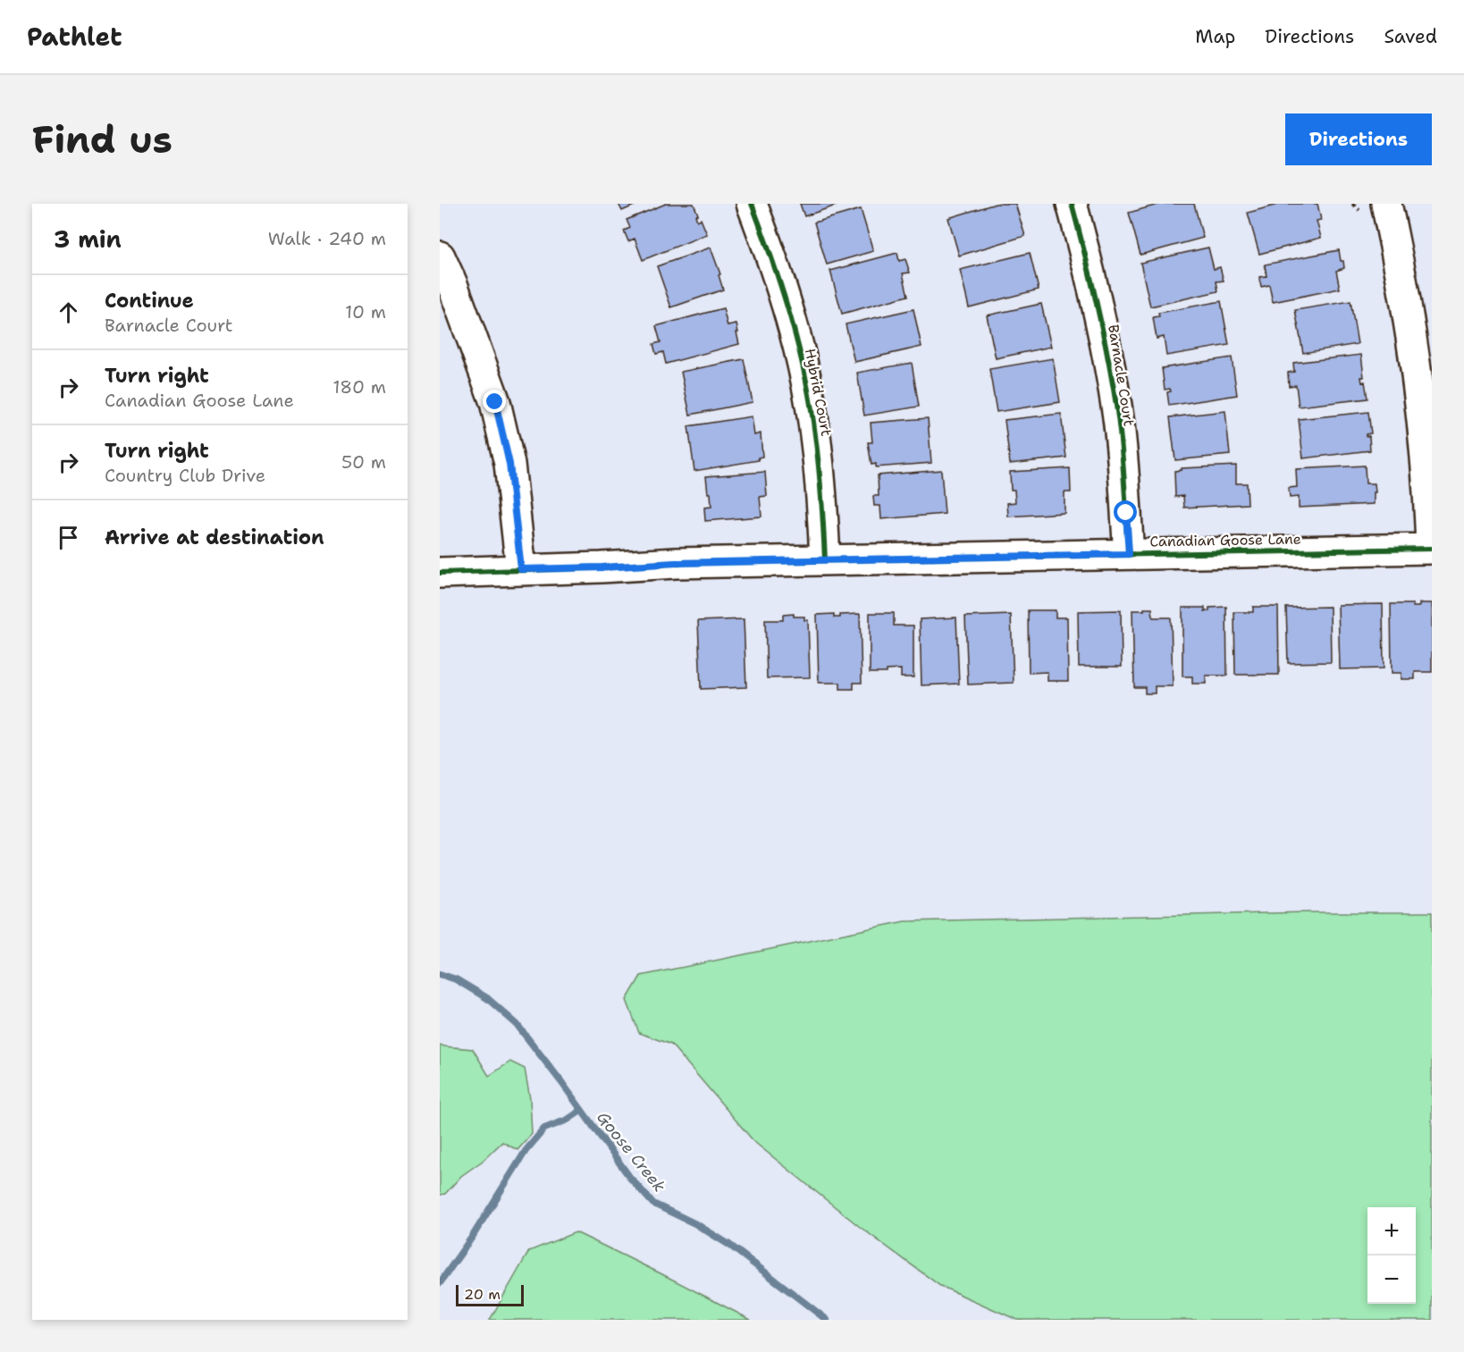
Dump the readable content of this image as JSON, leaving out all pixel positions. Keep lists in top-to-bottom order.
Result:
{
  "streets": {
    "street": ["Barnacle Court", "Hybrid Court", "Canadian Goose Lane"]
  },
  "crossings": [
    ["Barnacle Court", "Canadian Goose Lane"],
    ["Hybrid Court", "Canadian Goose Lane"]
  ],
  "water": ["Goose Creek"],
  "scale_bar": "20 m",
  "page": {
    "header": "Pathlet",
    "nav": ["Map", "Directions", "Saved"],
    "buttons": "Directions",
    "title": "Find us",
    "heading": ["3 min", "Walk · 240 m"],
    "list": [
      ["Continue", "Barnacle Court", "10 m"],
      ["Turn right", "Canadian Goose Lane", "180 m"],
      ["Turn right", "Country Club Drive", "50 m"],
      "Arrive at destination"
    ],
    "map_buttons": ["+", "−"],
    "scale": "20 m"
  }
}
